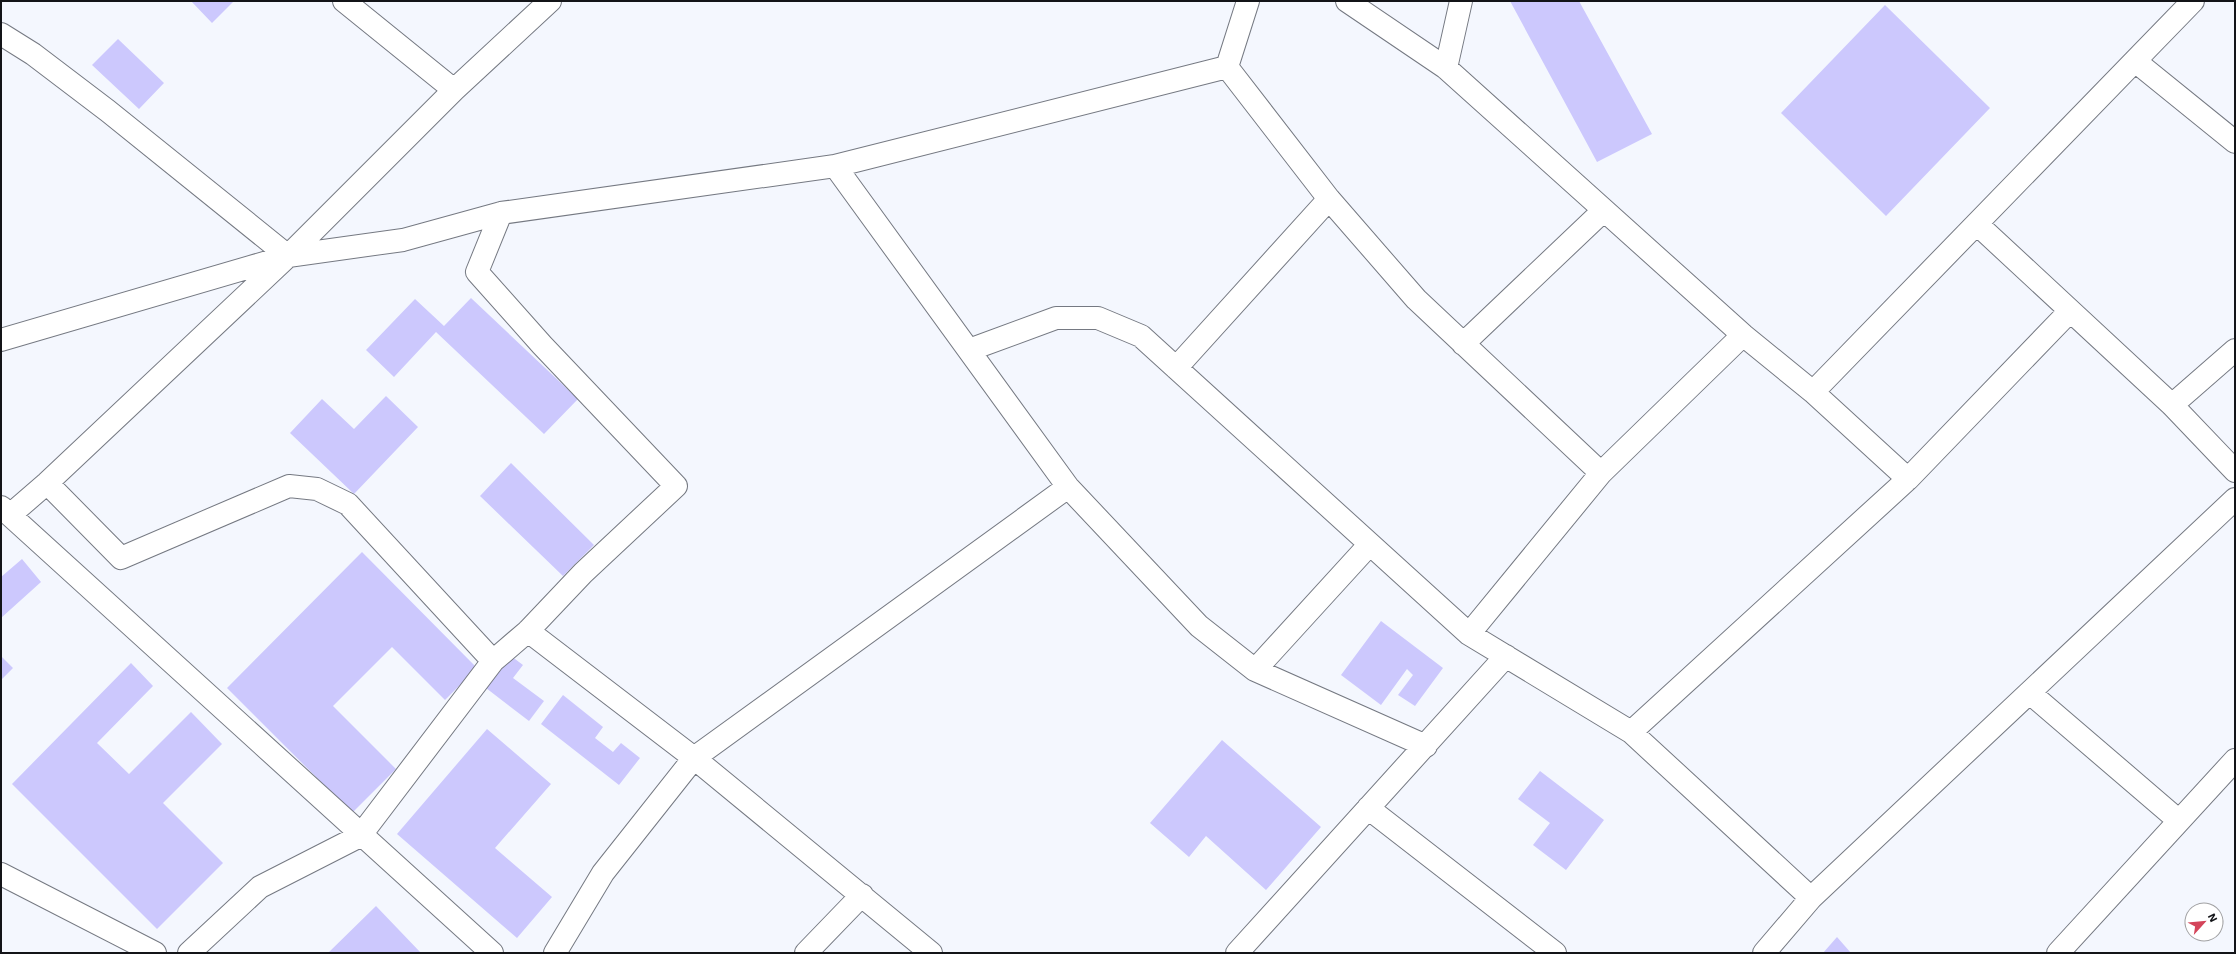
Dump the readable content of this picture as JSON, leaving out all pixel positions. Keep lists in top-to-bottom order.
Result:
{
  "north": "top right"
}
